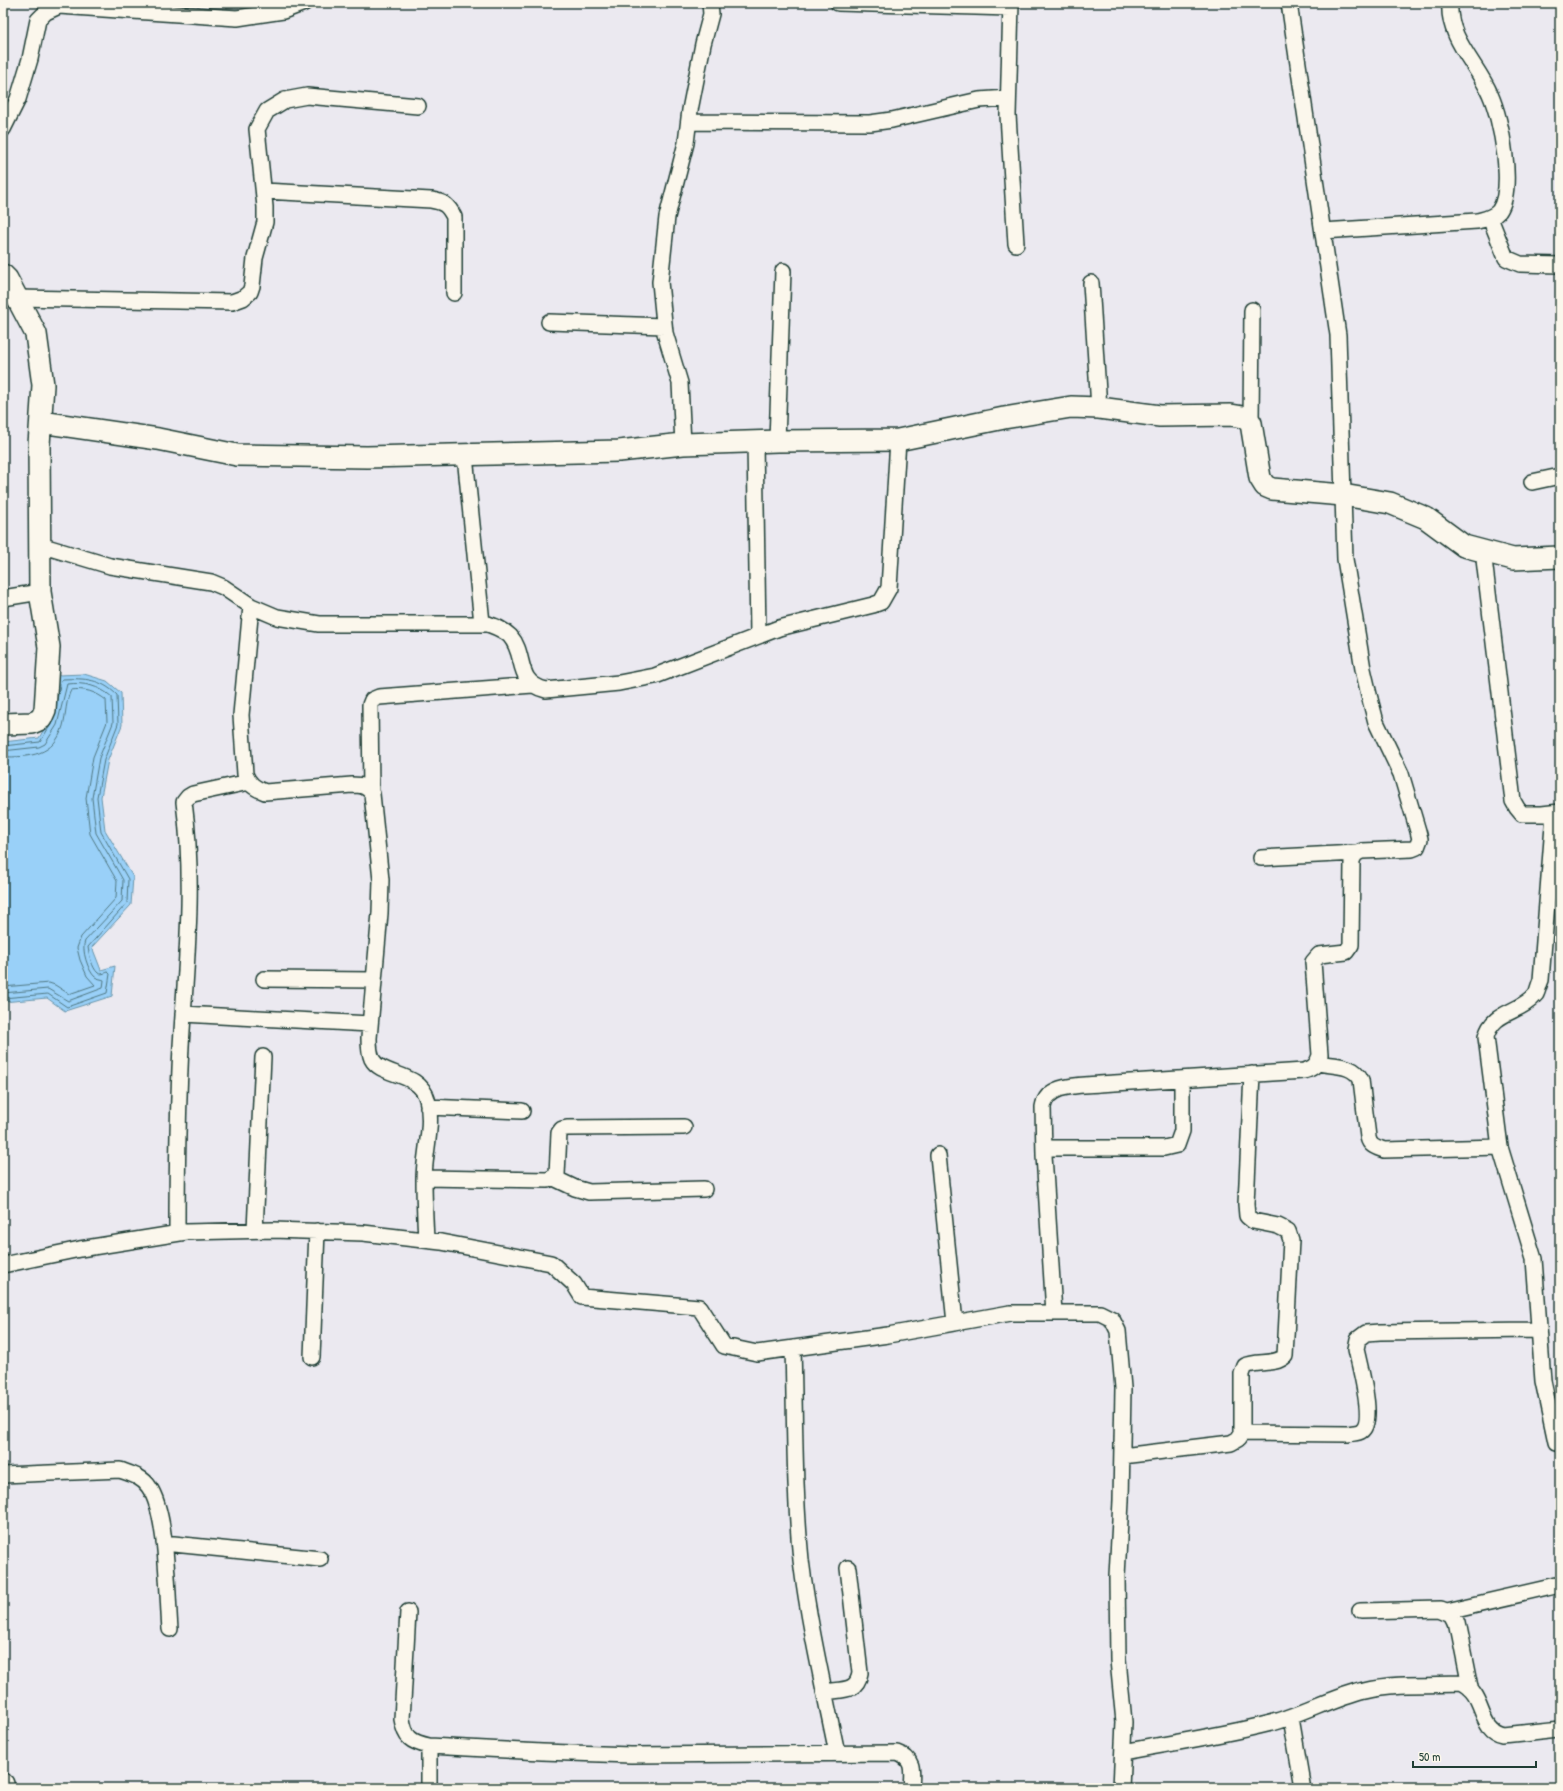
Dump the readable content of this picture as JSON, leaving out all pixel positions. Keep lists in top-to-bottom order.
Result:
{
  "scale_bar": "50 m"
}
